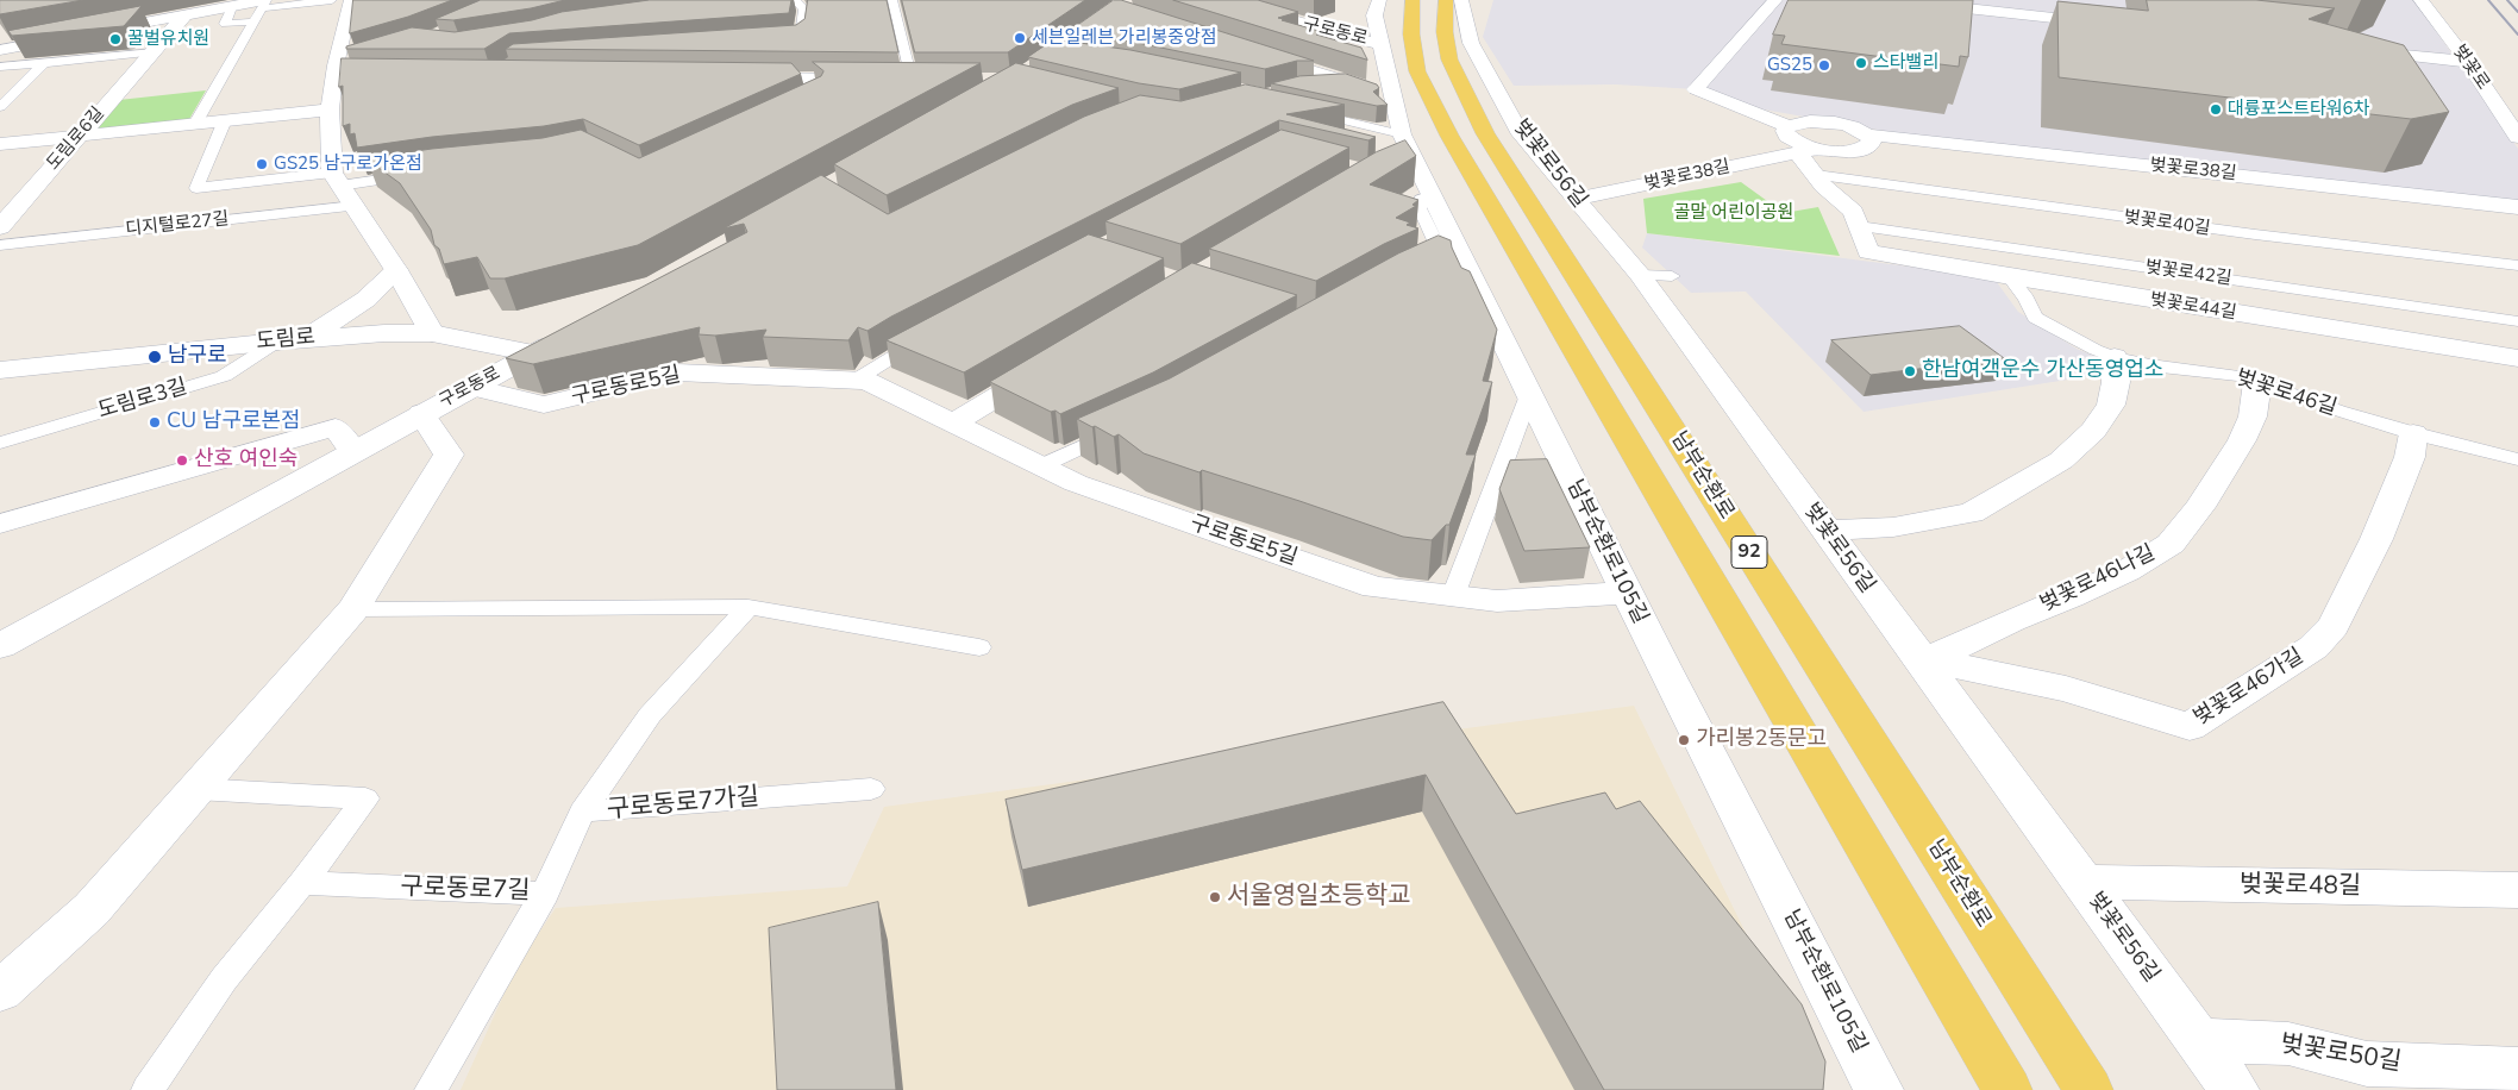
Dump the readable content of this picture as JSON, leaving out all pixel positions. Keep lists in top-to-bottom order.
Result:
{
  "streets": {
    "main road": ["남부순환로", "92"],
    "street": [
      "구로동로",
      "벚꽃로",
      "도림로6길",
      "벚꽃로56길",
      "벚꽃로38길",
      "벚꽃로44길",
      "도림로",
      "구로동로5길",
      "남부순환로105길",
      "벚꽃로46나길",
      "벚꽃로46가길",
      "벚꽃로48길",
      "벚꽃로50길"
    ],
    "lane": [
      "벚꽃로40길",
      "디지털로27길",
      "벚꽃로42길",
      "벚꽃로46길",
      "도림로3길",
      "구로동로7가길",
      "구로동로7길"
    ]
  },
  "crossings": [
    ["구로동로", "도림로"],
    ["구로동로", "구로동로5길"],
    ["구로동로", "남부순환로105길"],
    ["벚꽃로56길", "벚꽃로38길"],
    ["벚꽃로56길", "벚꽃로46나길"],
    ["벚꽃로56길", "벚꽃로46가길"],
    ["벚꽃로56길", "벚꽃로48길"],
    ["벚꽃로56길", "벚꽃로50길"],
    ["벚꽃로38길", "벚꽃로40길"],
    ["벚꽃로38길", "벚꽃로42길"],
    ["벚꽃로38길", "벚꽃로44길"],
    ["벚꽃로44길", "벚꽃로46길"],
    ["도림로", "도림로3길"],
    ["구로동로5길", "남부순환로105길"],
    ["벚꽃로46길", "벚꽃로46나길"],
    ["벚꽃로46길", "벚꽃로46가길"],
    ["벚꽃로46나길", "벚꽃로46가길"]
  ],
  "parks": ["골말 어린이공원"],
  "places": [
    "세븐일레븐 가리봉중앙점",
    "꿀벌유치원",
    "스타밸리",
    "GS25",
    "대륭포스트타워6차",
    "GS25 남구로가온점",
    "남구로",
    "한남여객운수 가산동영업소",
    "CU 남구로본점",
    "산호 여인숙",
    "가리봉2동문고",
    "서울영일초등학교"
  ]
}
